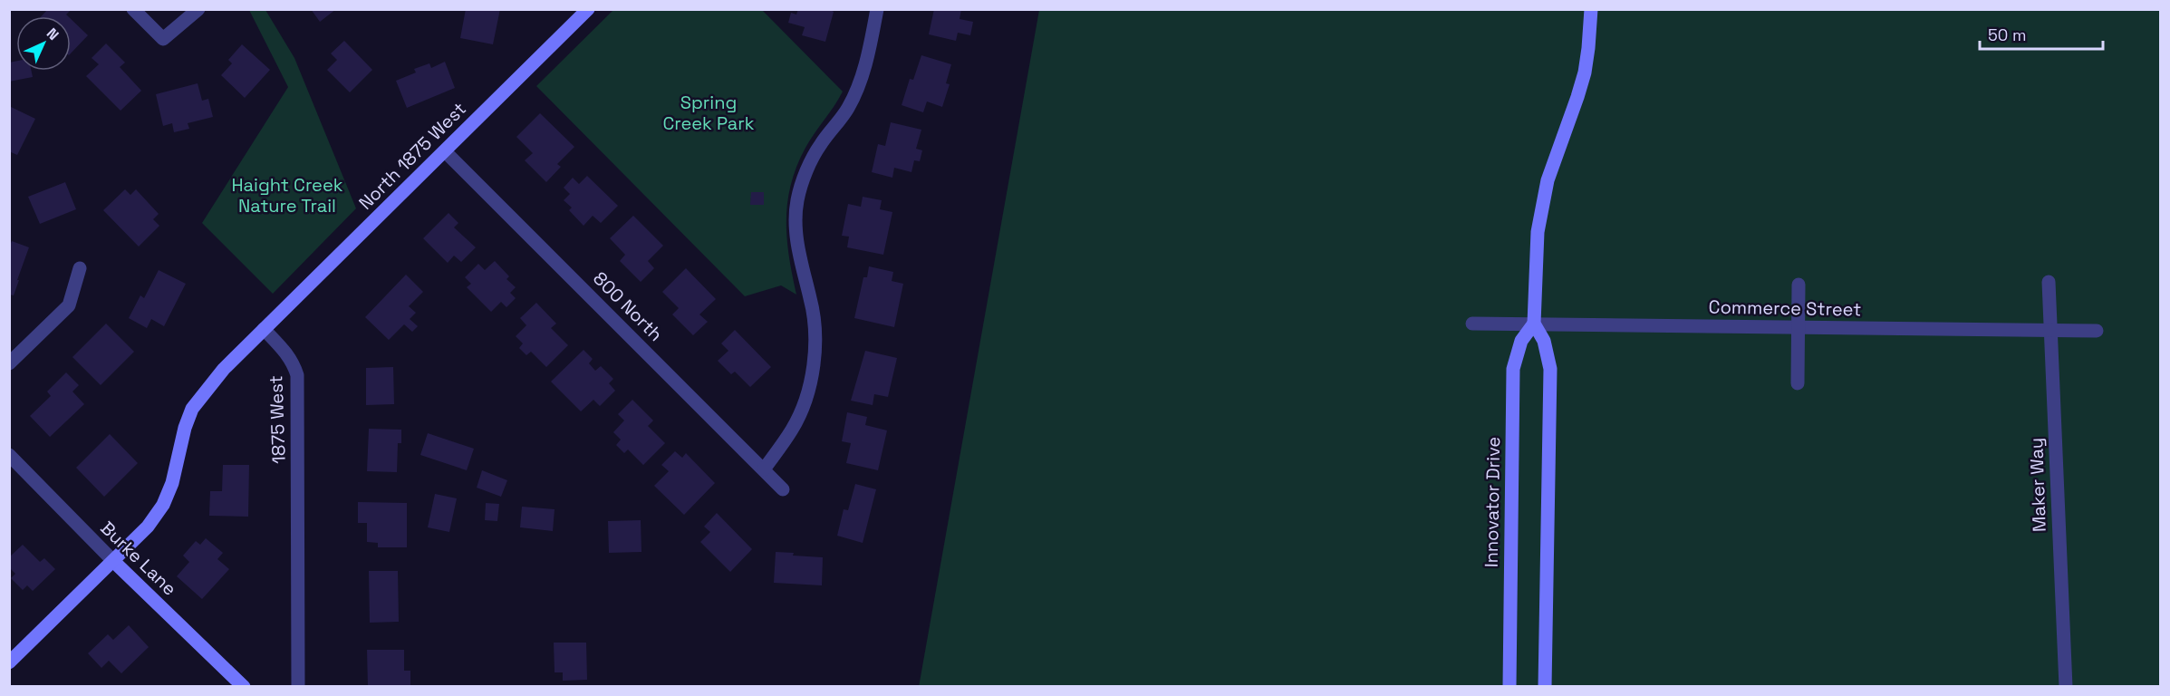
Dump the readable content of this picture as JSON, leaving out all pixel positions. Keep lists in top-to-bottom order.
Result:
{
  "streets": {
    "street": [
      "North 1875 West",
      "800 North",
      "Commerce Street",
      "1875 West",
      "Maker Way",
      "Innovator Drive",
      "Burke Lane"
    ]
  },
  "crossings": [
    ["North 1875 West", "800 North"],
    ["North 1875 West", "1875 West"],
    ["Commerce Street", "Maker Way"],
    ["Commerce Street", "Innovator Drive"]
  ],
  "parks": ["Spring Creek Park", "Haight Creek Nature Trail"],
  "scale_bar": "50 m",
  "north": "top right"
}
